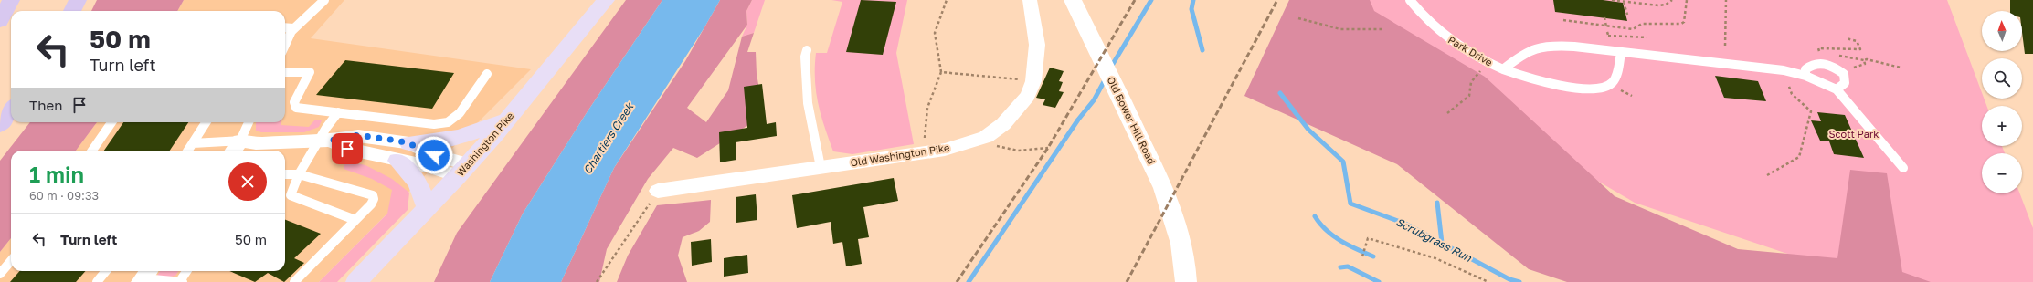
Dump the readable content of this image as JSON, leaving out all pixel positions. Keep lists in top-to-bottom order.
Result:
{
  "streets": {
    "main road": ["Washington Pike"],
    "street": ["Old Bower Hill Road", "Old Washington Pike"],
    "lane": ["Park Drive"]
  },
  "water": ["Chartiers Creek", "Scrubgrass Run"],
  "parks": ["Scott Park"],
  "north": "top",
  "page": {
    "map_buttons": ["+", "−"],
    "turn": ["50 m", "Turn left"],
    "then": "Then",
    "heading": ["1 min", "60 m · 09:33"],
    "list": [
      {
        "name": "Turn left",
        "value": "50 m"
      }
    ]
  }
}
